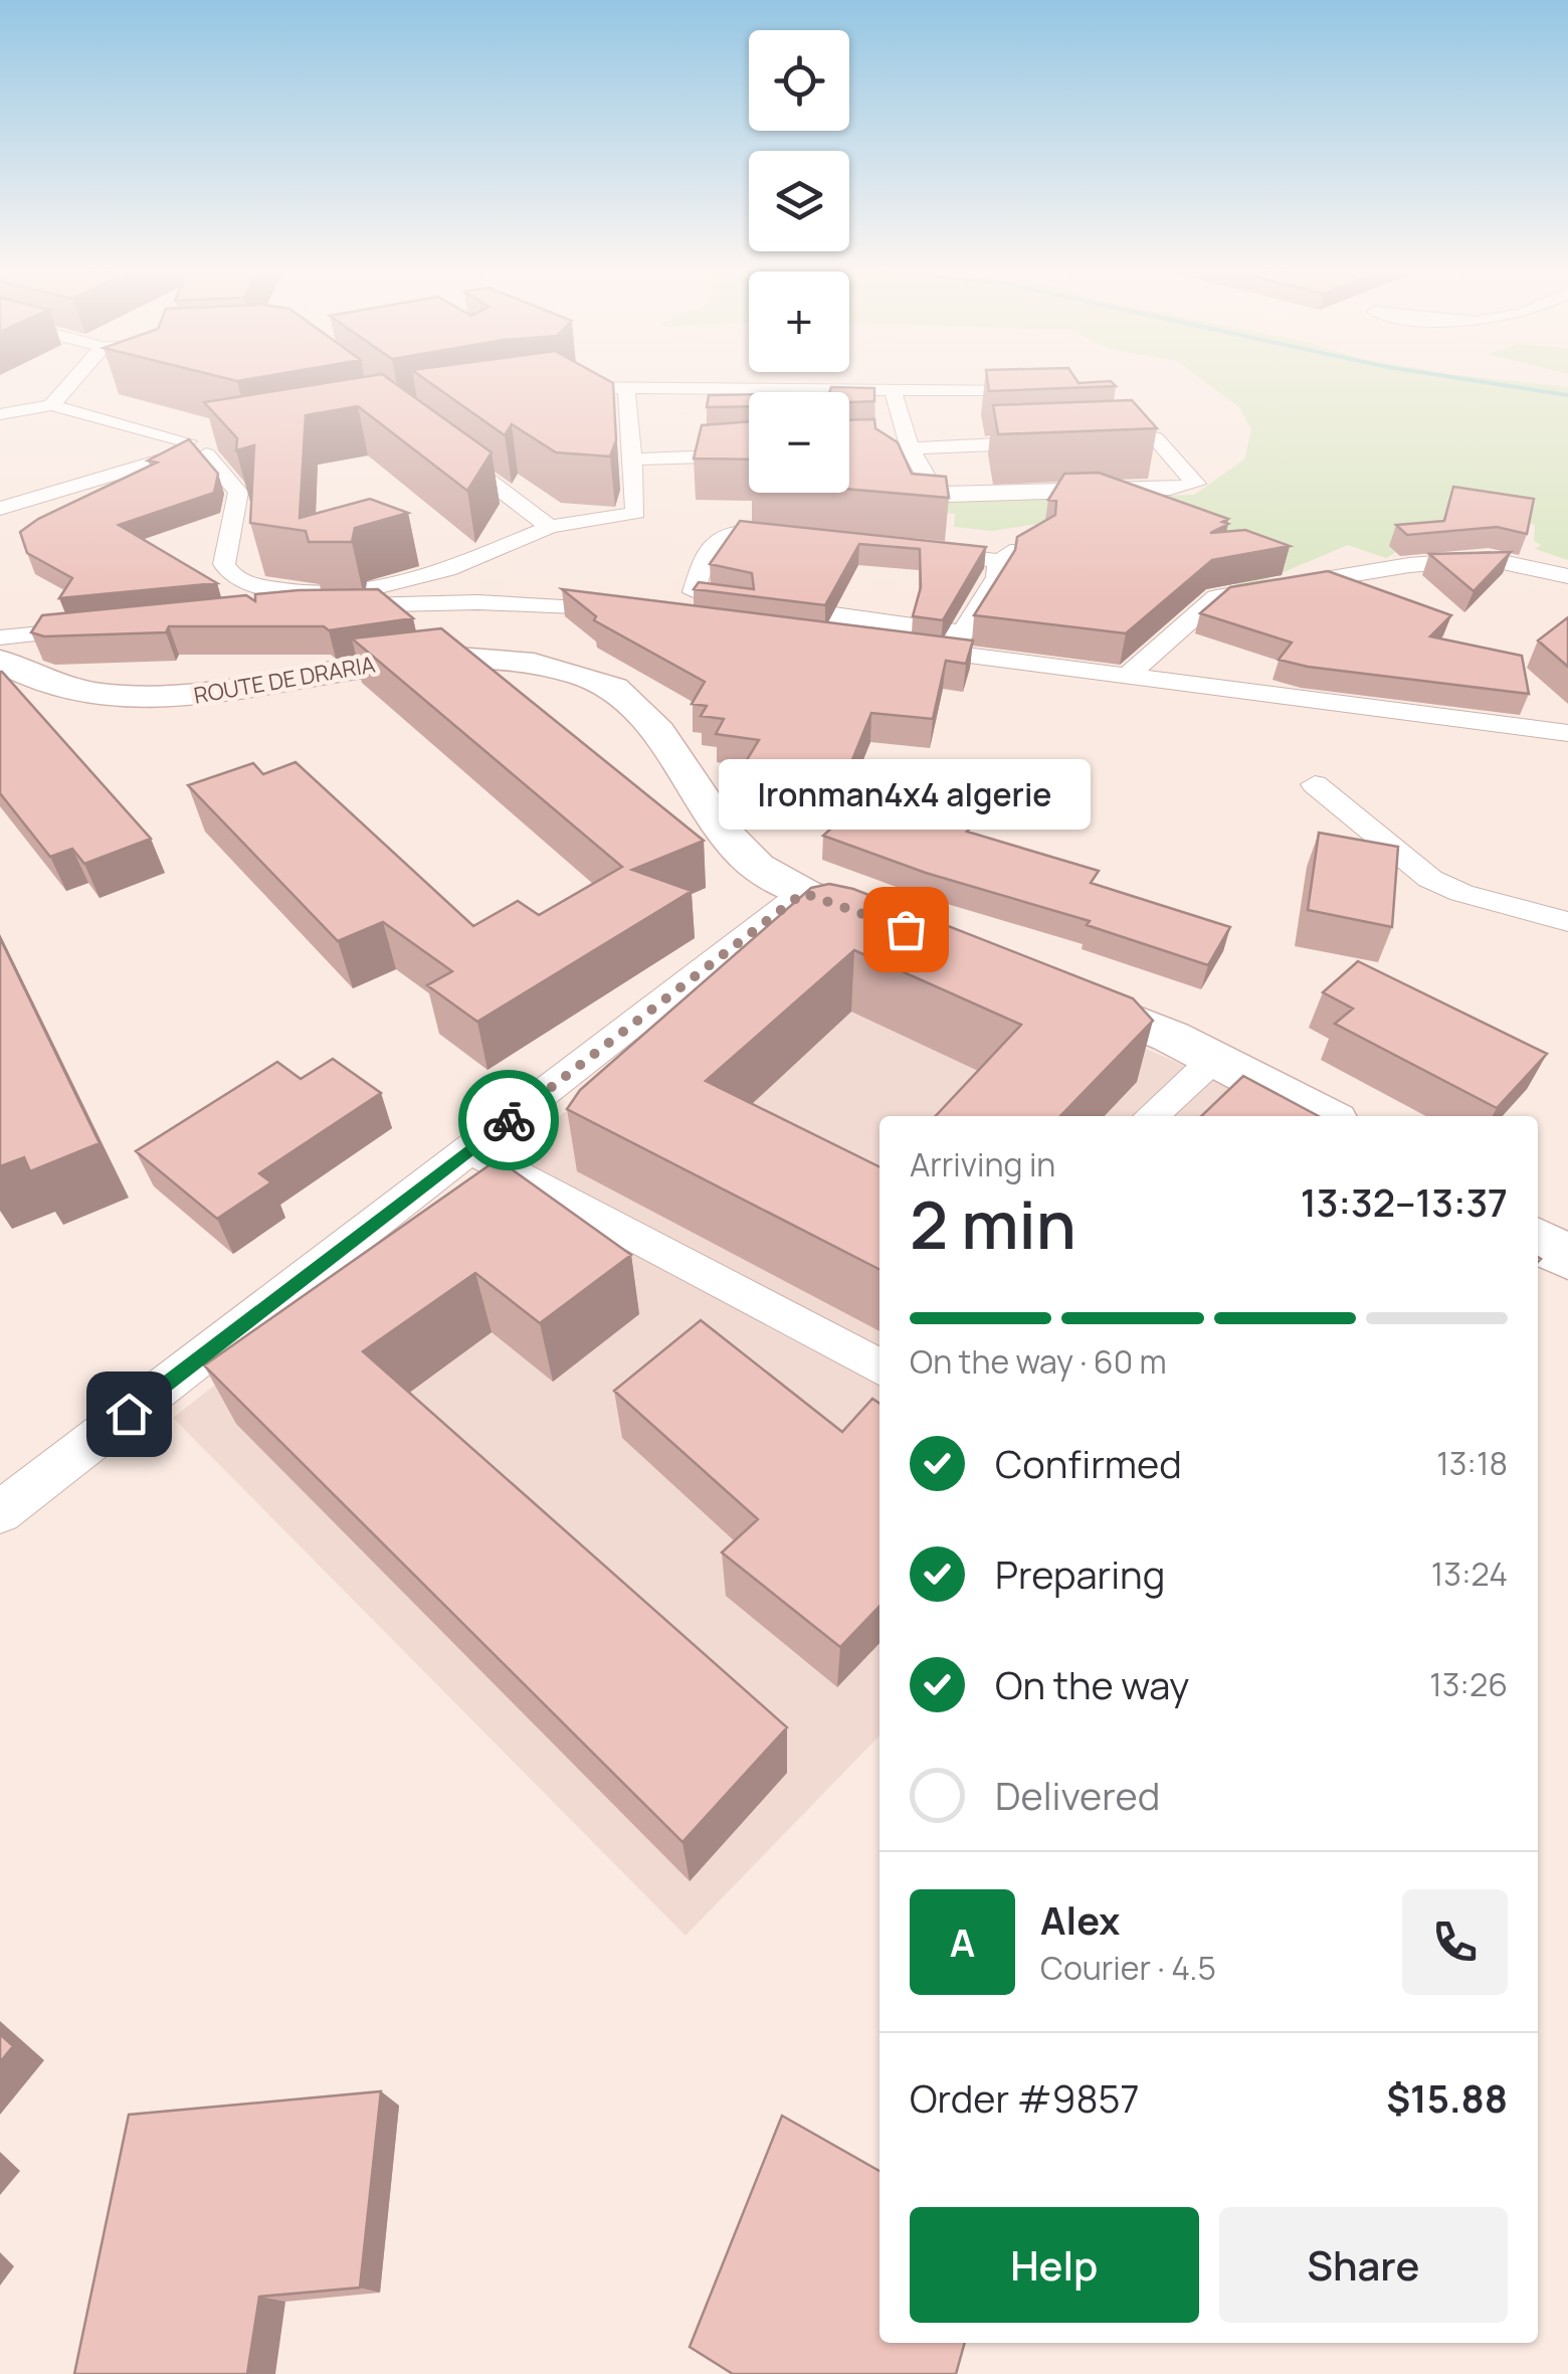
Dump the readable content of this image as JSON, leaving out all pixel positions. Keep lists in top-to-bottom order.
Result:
{
  "streets": {
    "main road": ["ROUTE DE DRARIA"]
  },
  "places": ["Ironman4x4 algerie"],
  "page": {
    "map_buttons": ["+", "−"],
    "bubble": "Ironman4x4 algerie",
    "heading": ["2 min", "Arriving in", "13:32–13:37"],
    "panel": [
      "Alex",
      "Courier · 4.5",
      "Order #9857",
      "$15.88"
    ],
    "bar": "On the way · 60 m",
    "list": [
      ["Confirmed", "13:18"],
      ["Preparing", "13:24"],
      ["On the way", "13:26"],
      "Delivered"
    ],
    "round": "A",
    "buttons": ["Help", "Share"]
  }
}
